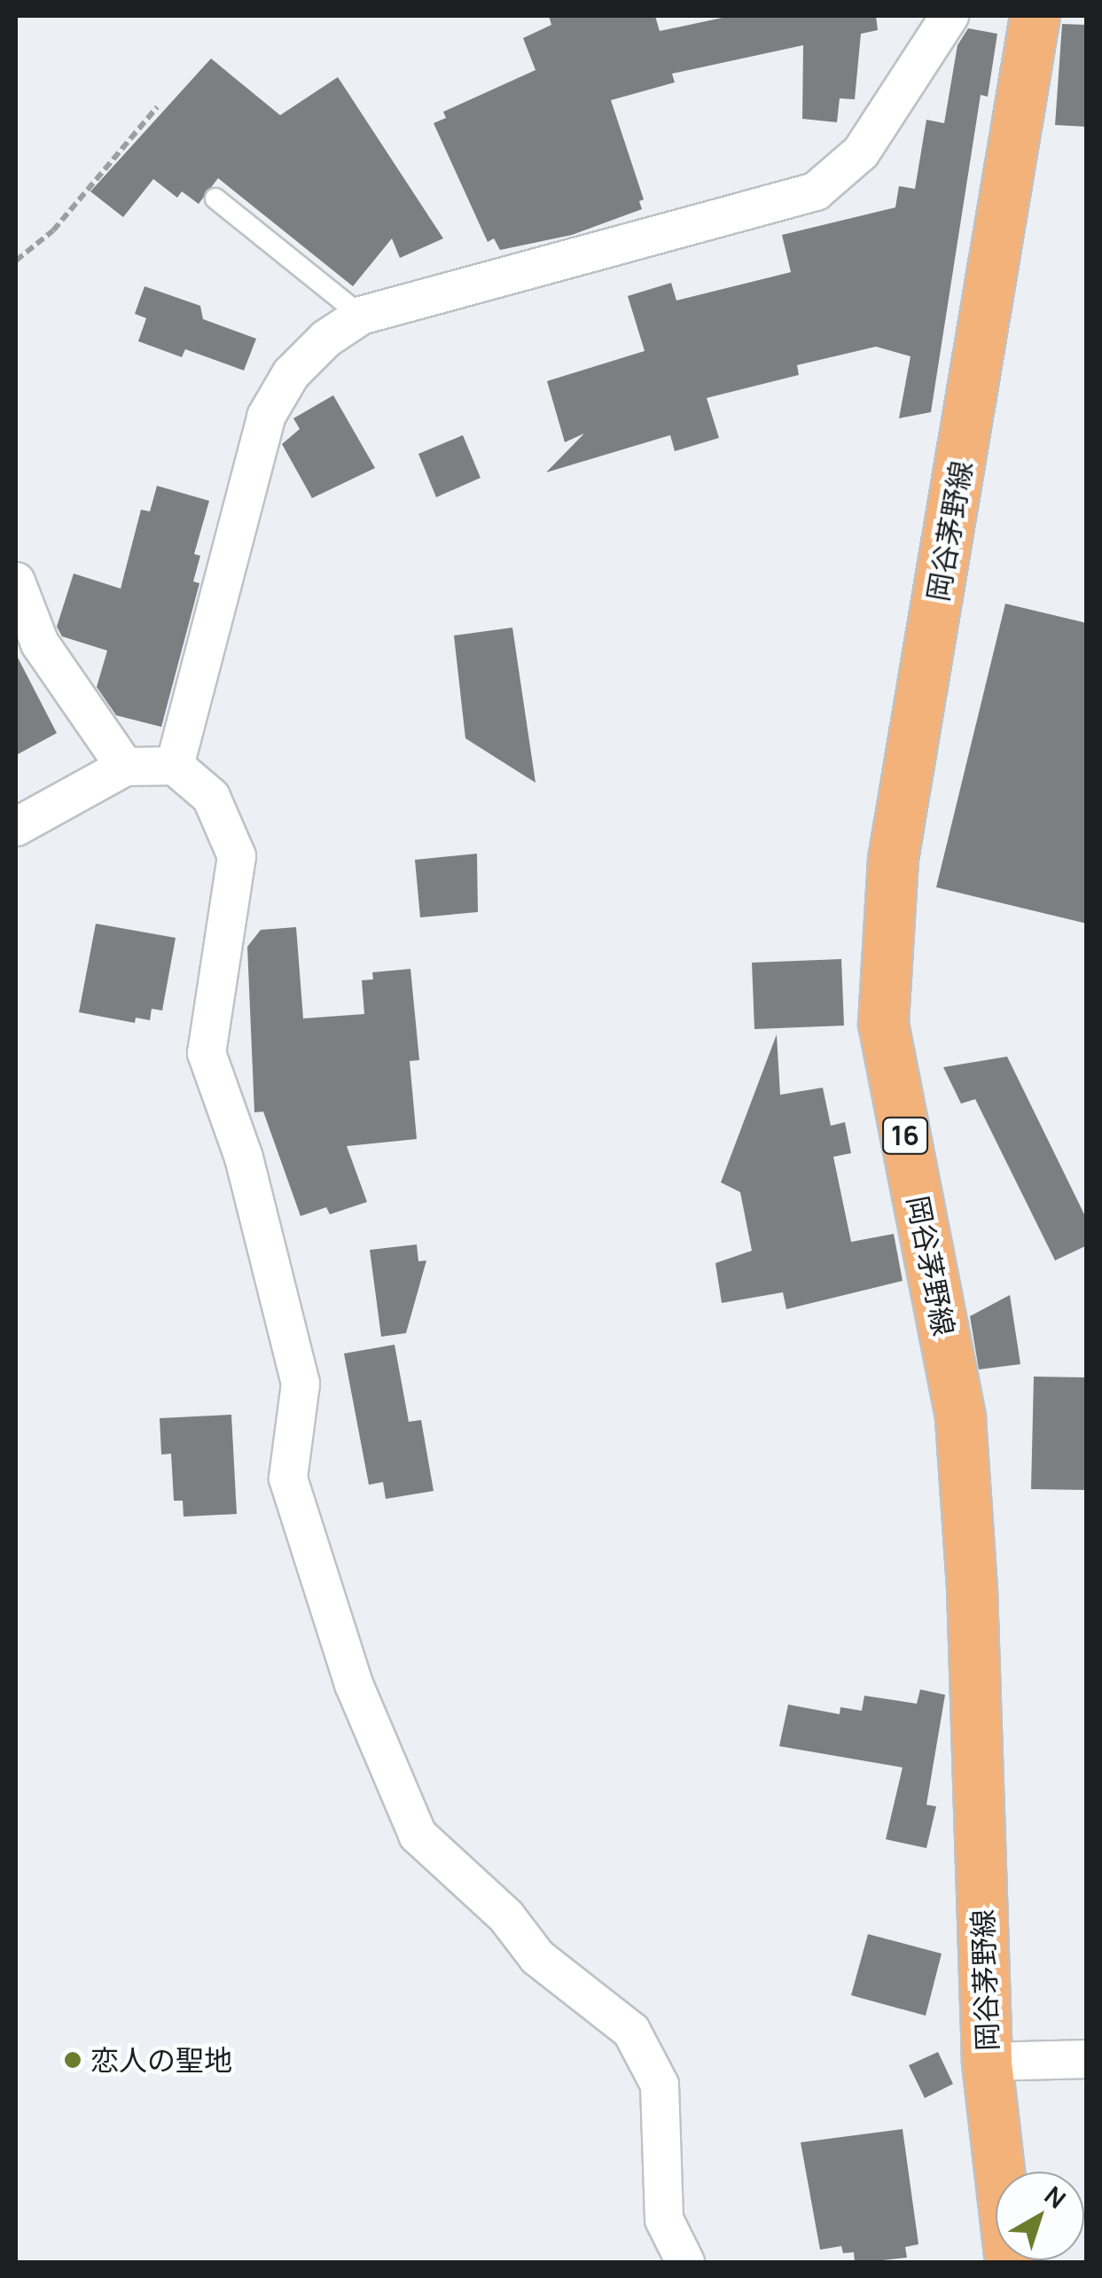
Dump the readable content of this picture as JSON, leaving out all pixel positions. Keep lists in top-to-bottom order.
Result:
{
  "streets": {
    "main road": ["岡谷茅野線", "16"]
  },
  "places": ["恋人の聖地"],
  "north": "top right"
}
